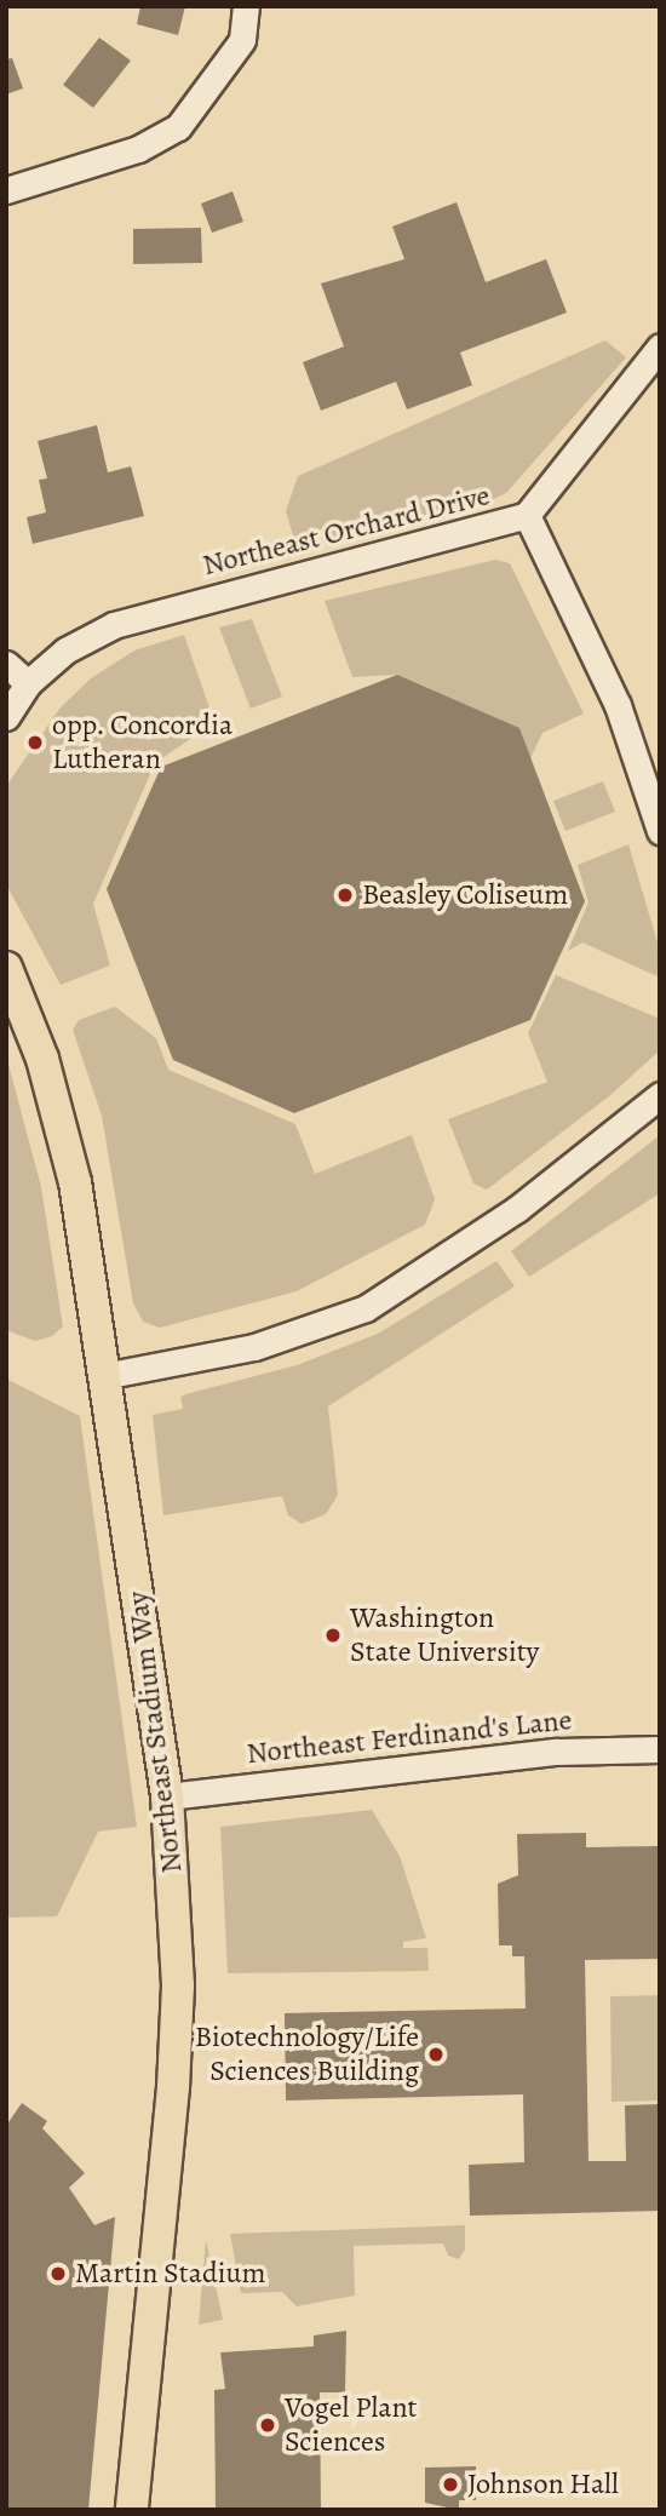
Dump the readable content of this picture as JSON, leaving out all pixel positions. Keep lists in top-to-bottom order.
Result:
{
  "streets": {
    "main road": ["Northeast Stadium Way"],
    "street": ["Northeast Orchard Drive", "Northeast Ferdinand's Lane"]
  },
  "crossings": [
    ["Northeast Stadium Way", "Northeast Ferdinand's Lane"]
  ],
  "places": [
    "opp. Concordia Lutheran",
    "Beasley Coliseum",
    "Washington State University",
    "Biotechnology/Life Sciences Building",
    "Martin Stadium",
    "Vogel Plant Sciences",
    "Johnson Hall"
  ]
}
